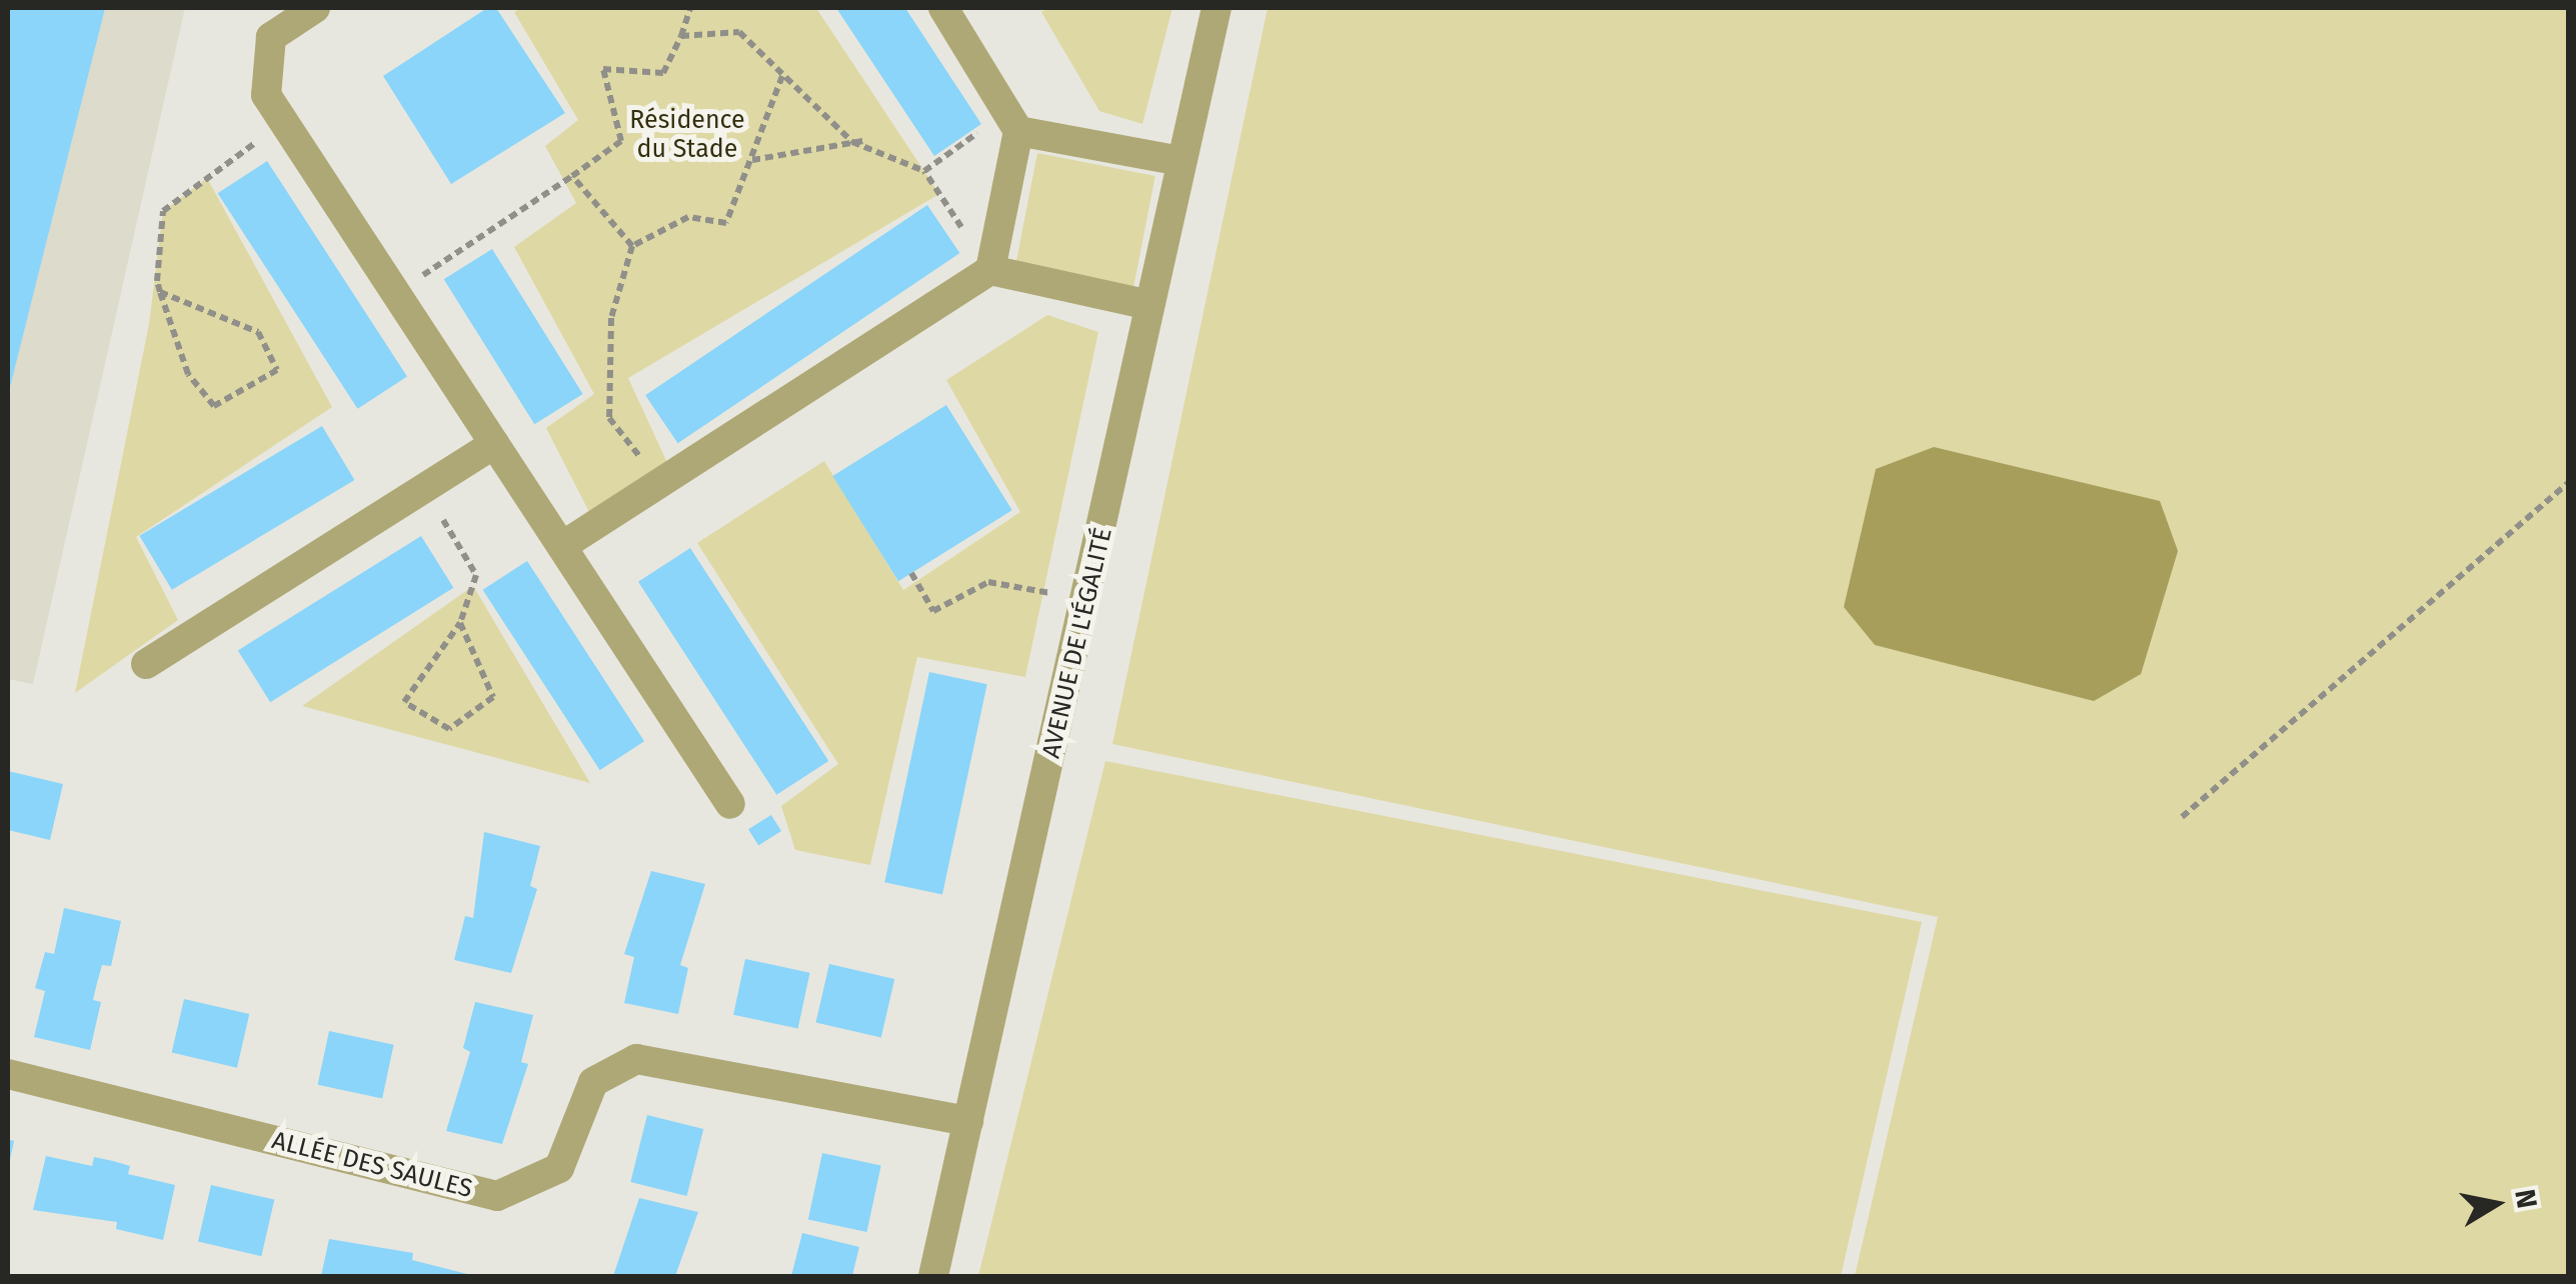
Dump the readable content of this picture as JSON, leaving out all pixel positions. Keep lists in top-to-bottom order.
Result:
{
  "streets": {
    "street": ["AVENUE DE L'ÉGALITÉ", "ALLÉE DES SAULES"]
  },
  "crossings": [
    ["AVENUE DE L'ÉGALITÉ", "ALLÉE DES SAULES"]
  ],
  "parks": ["Résidence du Stade"],
  "north": "right"
}
